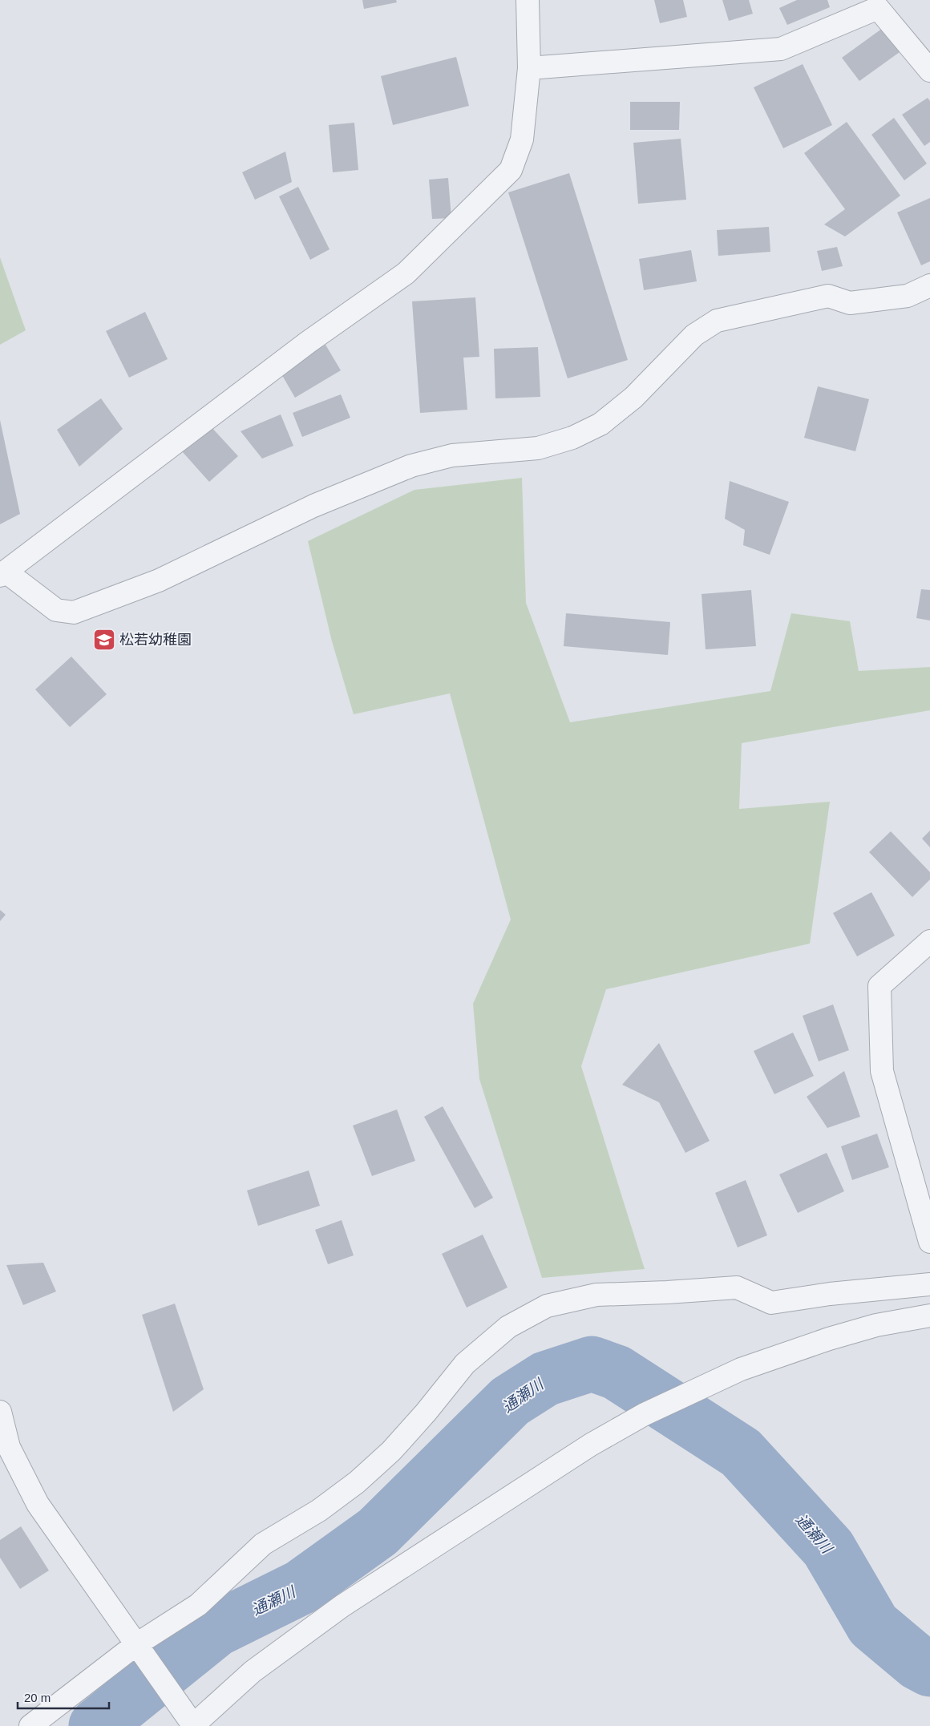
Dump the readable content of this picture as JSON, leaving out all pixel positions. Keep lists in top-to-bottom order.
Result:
{
  "water": ["通瀬川"],
  "places": {
    "school or university": ["松若幼稚園"]
  },
  "scale_bar": "20 m"
}
